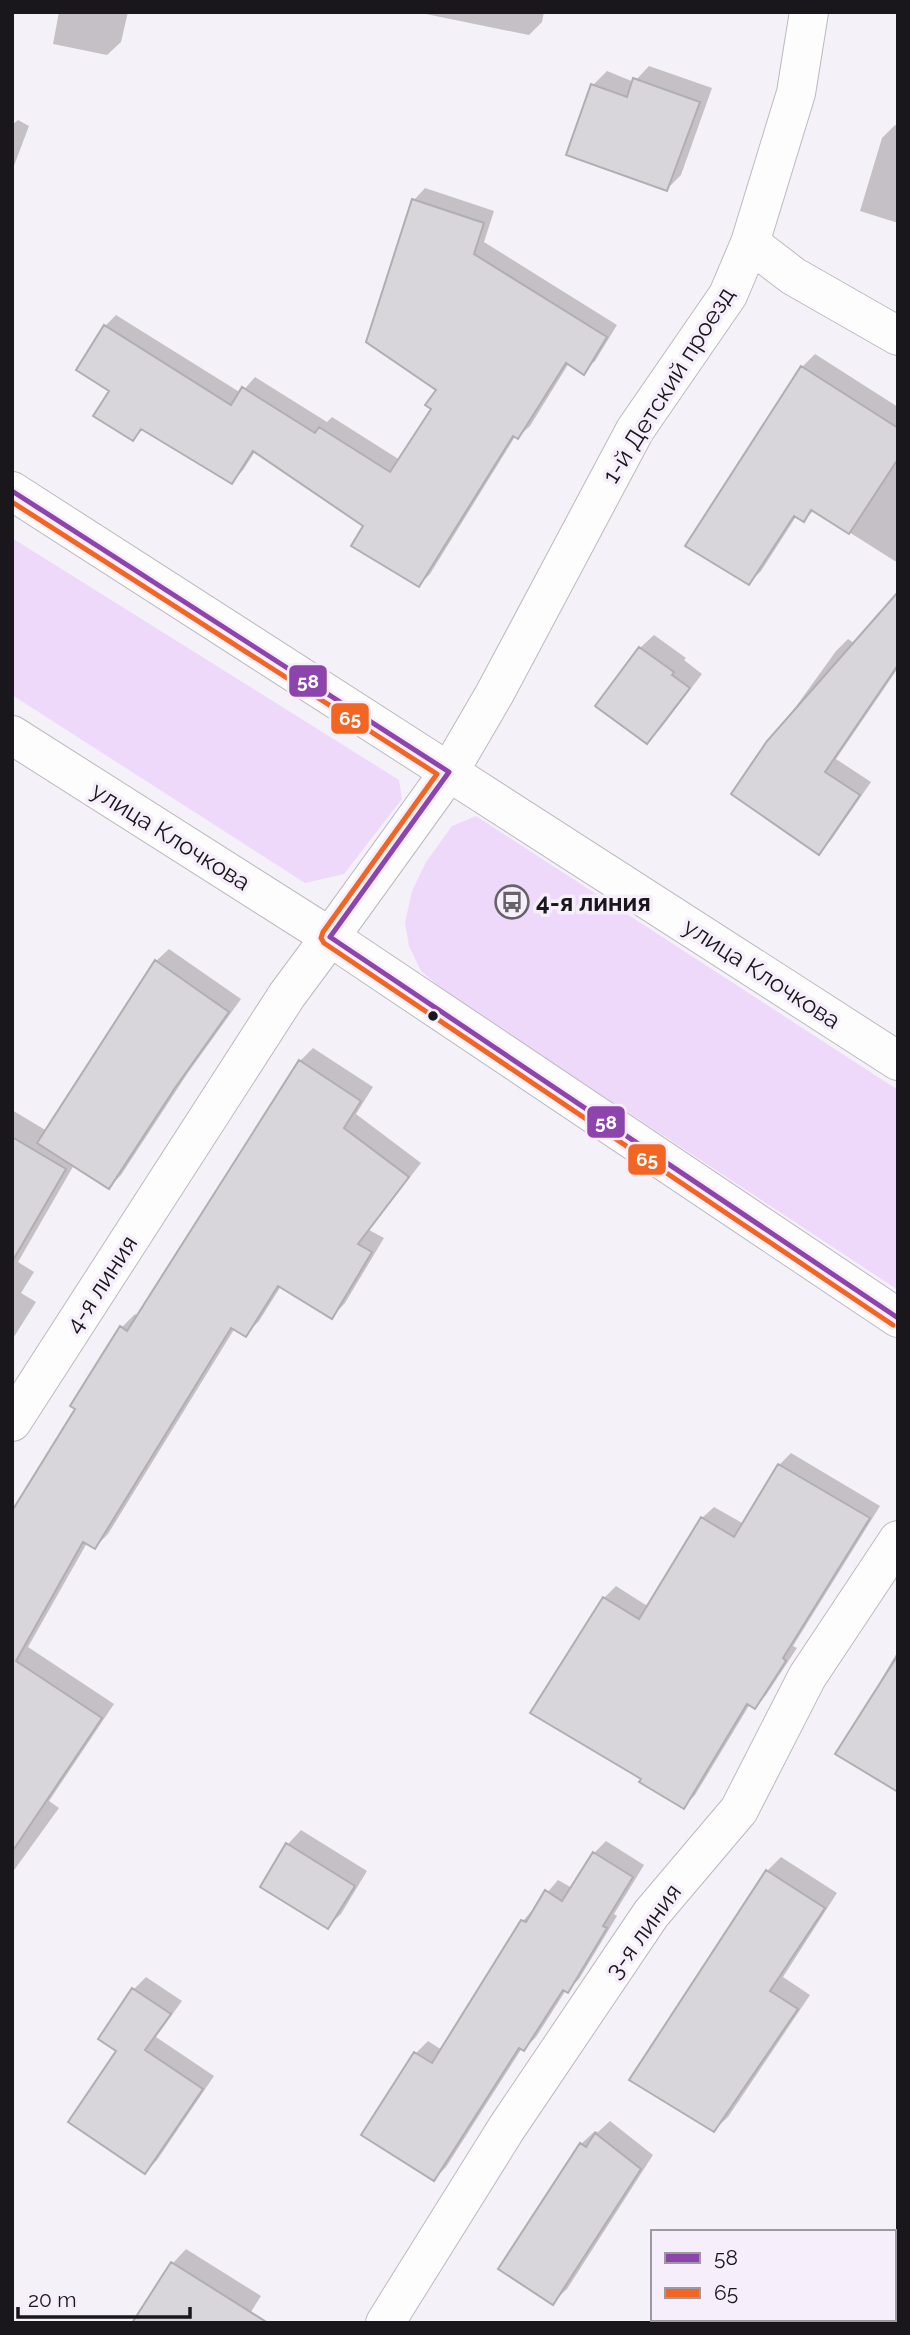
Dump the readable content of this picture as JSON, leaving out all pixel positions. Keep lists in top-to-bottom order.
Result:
{
  "streets": {
    "street": [
      "1-й Детский проезд",
      "улица Клочкова",
      "4-я линия",
      "3-я линия"
    ]
  },
  "crossings": [
    ["1-й Детский проезд", "улица Клочкова"],
    ["улица Клочкова", "4-я линия"]
  ],
  "places": {
    "bus stop": ["4-я линия"]
  },
  "lines": ["transit line 58", "transit line 65"],
  "legend": ["58", "65"],
  "scale_bar": "20 m"
}
